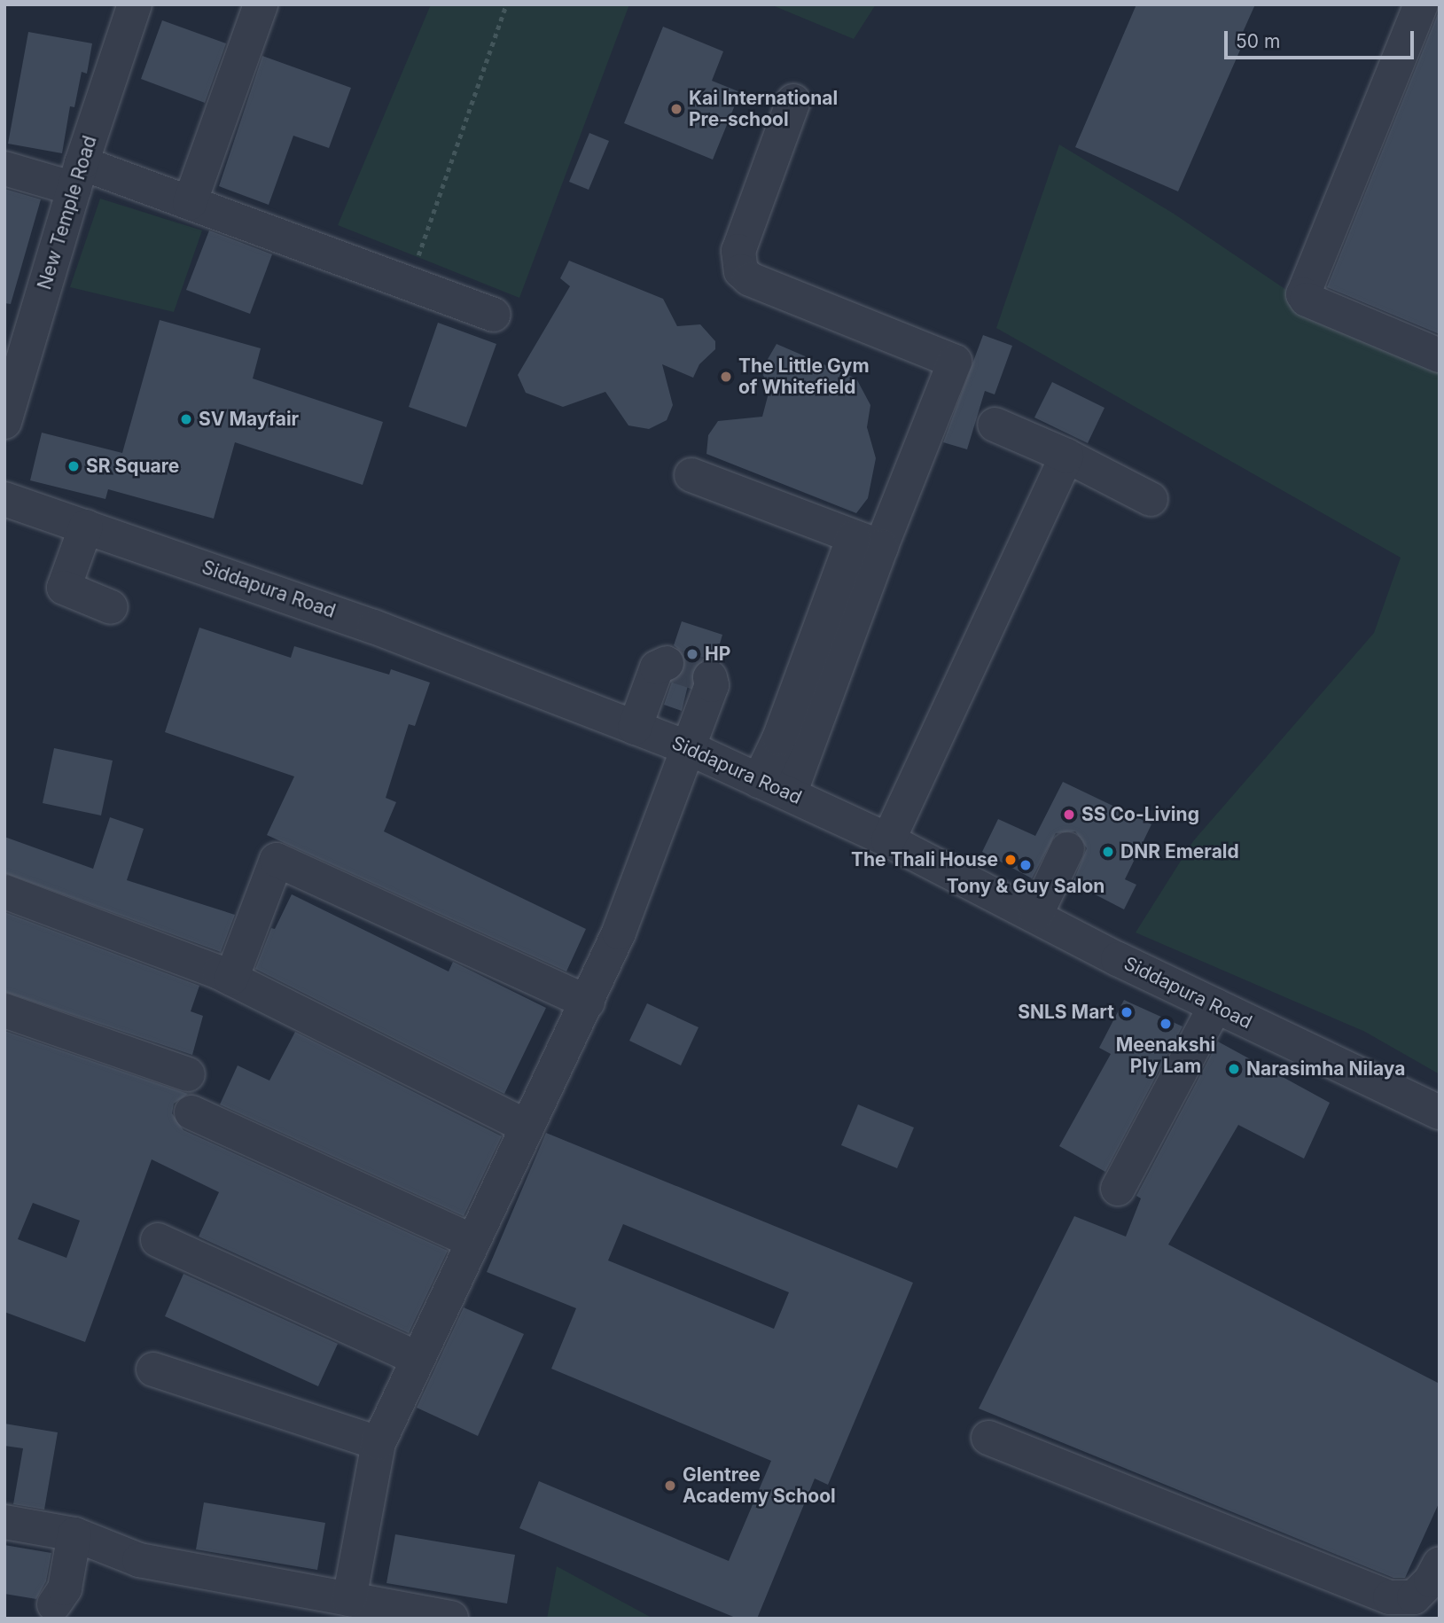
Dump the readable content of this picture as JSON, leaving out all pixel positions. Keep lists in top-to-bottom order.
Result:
{
  "streets": {
    "street": ["New Temple Road", "Siddapura Road"]
  },
  "places": [
    "Kai International Pre-school",
    "The Little Gym of Whitefield",
    "SV Mayfair",
    "SR Square",
    "HP",
    "SS Co-Living",
    "DNR Emerald",
    "The Thali House",
    "Tony & Guy Salon",
    "SNLS Mart",
    "Meenakshi Ply Lam",
    "Narasimha Nilaya",
    "Glentree Academy School"
  ],
  "scale_bar": "50 m"
}
